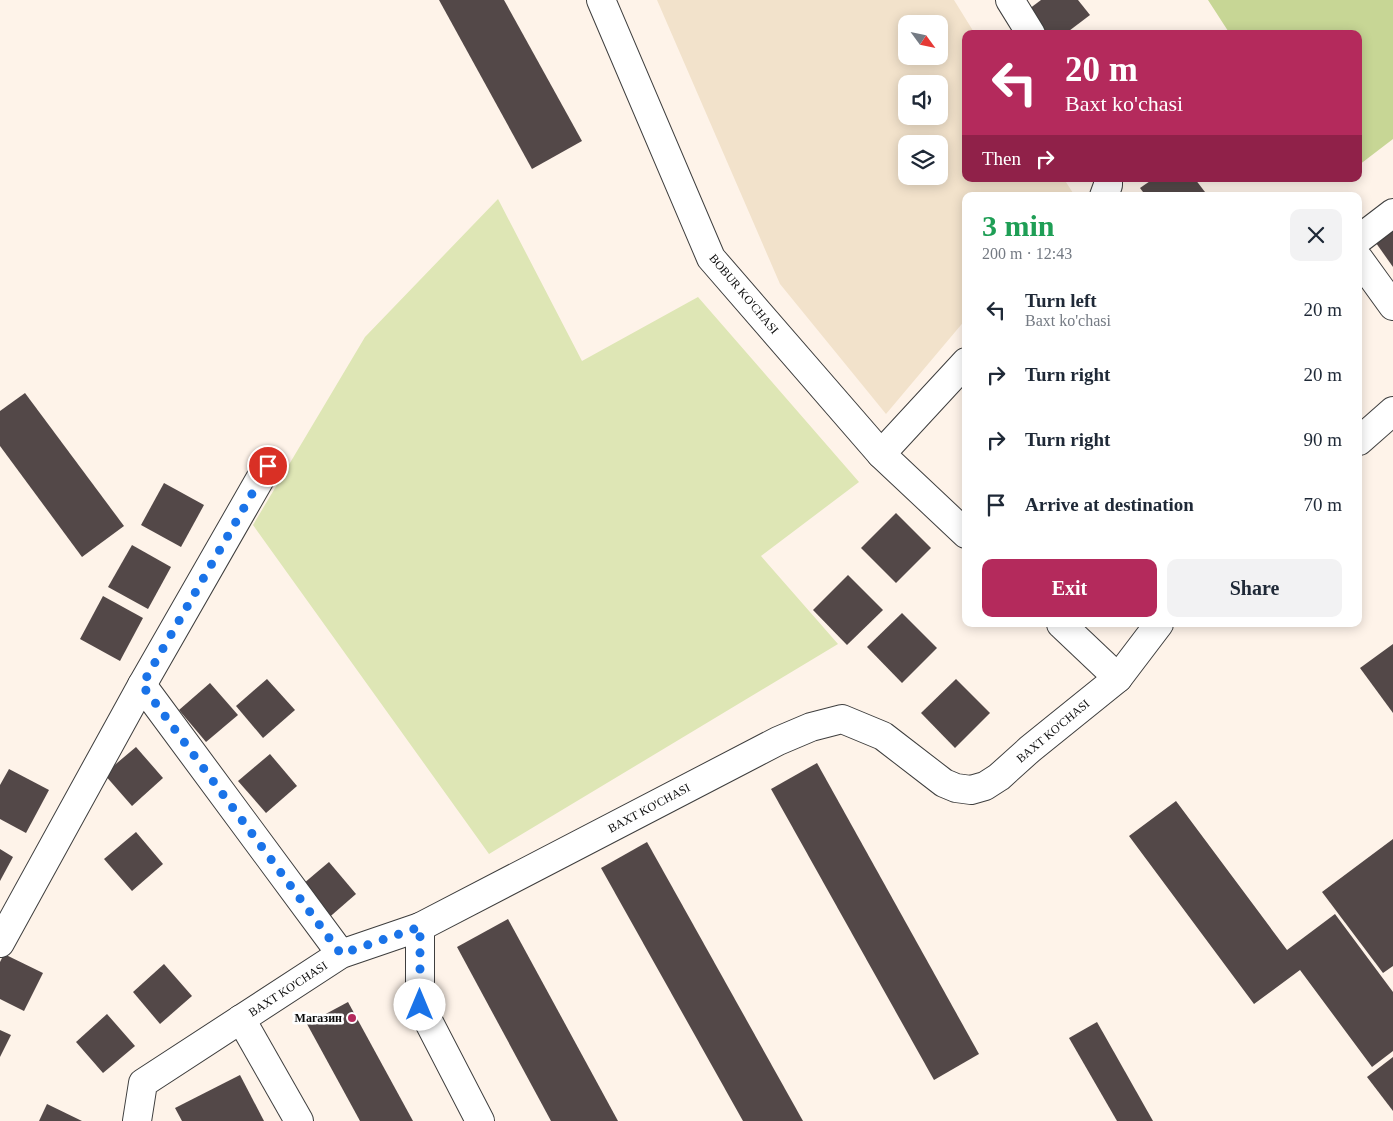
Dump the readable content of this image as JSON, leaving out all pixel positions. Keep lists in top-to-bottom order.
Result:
{
  "streets": {
    "street": ["BOBUR KO'CHASI", "BAXT KO'CHASI"]
  },
  "places": ["Магазин"],
  "north": "bottom right",
  "page": {
    "turn": ["20 m", "Baxt ko'chasi"],
    "then": "Then",
    "heading": ["3 min", "200 m · 12:43"],
    "list": [
      {
        "name": "Turn left",
        "note": "Baxt ko'chasi",
        "value": "20 m"
      },
      {
        "name": "Turn right",
        "value": "20 m"
      },
      {
        "name": "Turn right",
        "value": "90 m"
      },
      {
        "name": "Arrive at destination",
        "value": "70 m"
      }
    ],
    "buttons": ["Exit", "Share"]
  }
}
